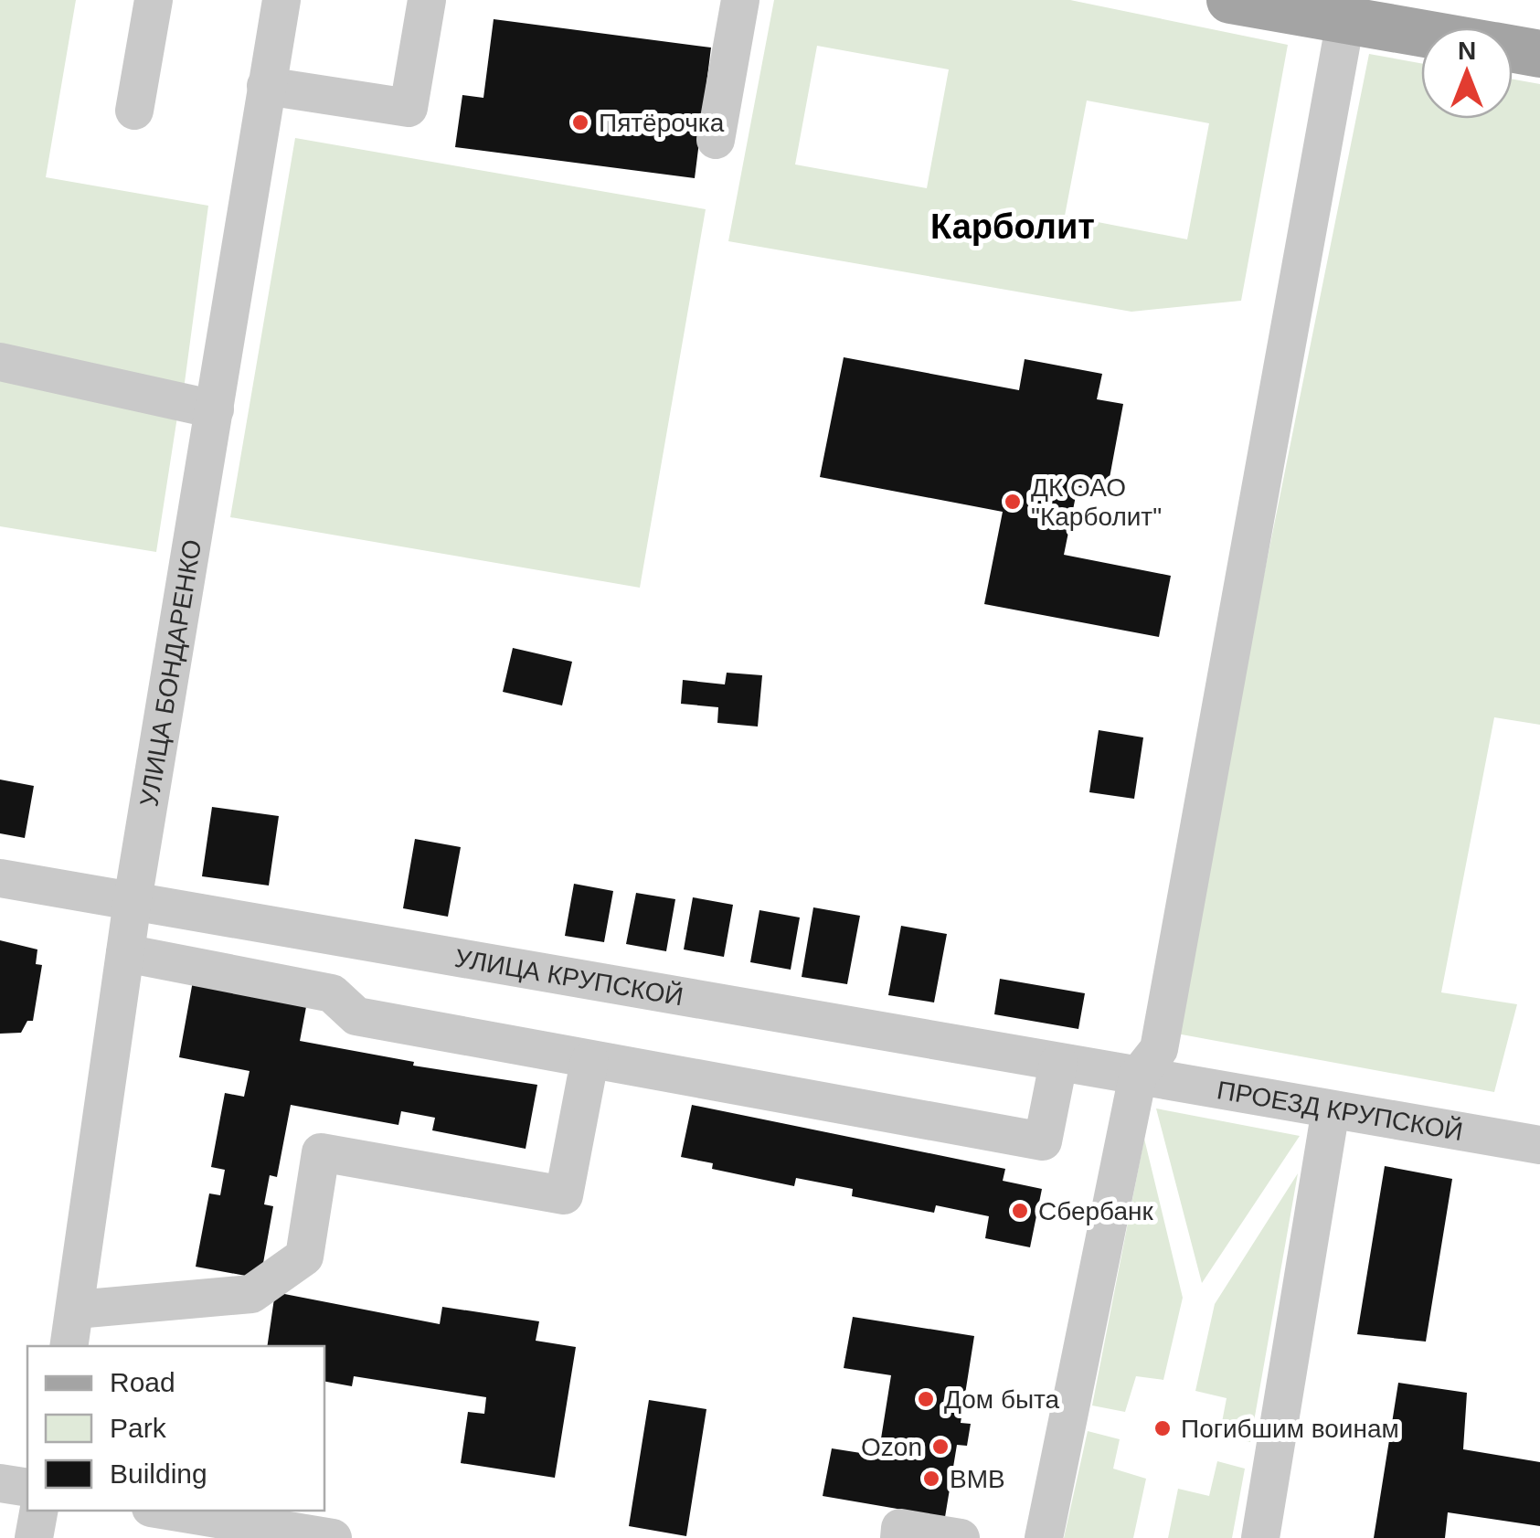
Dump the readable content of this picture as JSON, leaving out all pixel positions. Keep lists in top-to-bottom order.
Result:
{
  "streets": {
    "street": ["УЛИЦА БОНДАРЕНКО", "УЛИЦА КРУПСКОЙ", "ПРОЕЗД КРУПСКОЙ"]
  },
  "crossings": [
    ["УЛИЦА БОНДАРЕНКО", "УЛИЦА КРУПСКОЙ"],
    ["УЛИЦА КРУПСКОЙ", "ПРОЕЗД КРУПСКОЙ"]
  ],
  "districts": ["Карболит"],
  "places": [
    "Пятёрочка",
    "ДК ОАО \"Карболит\"",
    "Сбербанк",
    "Дом быта",
    "Погибшим воинам",
    "Ozon",
    "ВМВ"
  ],
  "legend": ["Road", "Park", "Building"],
  "north": "top"
}
